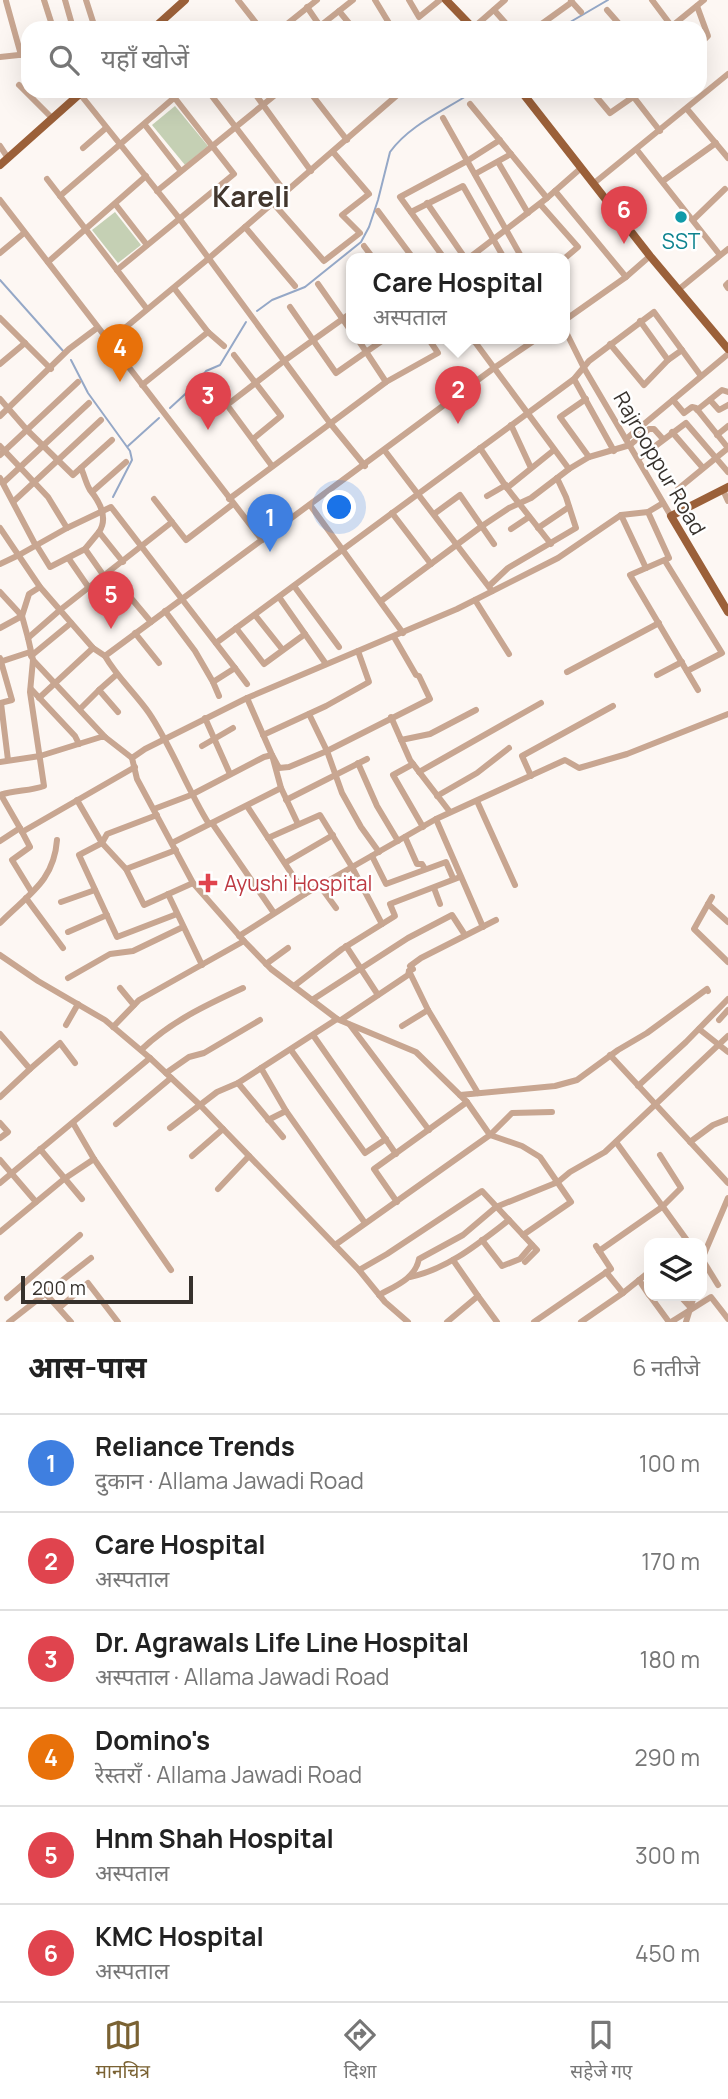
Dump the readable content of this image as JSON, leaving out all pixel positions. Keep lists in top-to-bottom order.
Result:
{
  "streets": {
    "main road": ["Rajrooppur Road"]
  },
  "districts": ["Kareli"],
  "places": {
    "other": ["SST"],
    "health": ["Ayushi Hospital"]
  },
  "scale_bar": "200 m",
  "page": {
    "search": "यहाँ खोजें",
    "pins": [
      "6",
      "4",
      "2",
      "3",
      "1",
      "5"
    ],
    "popup": ["Care Hospital", "अस्पताल"],
    "scale": "200 m",
    "heading": ["आस-पास", "6 नतीजे"],
    "list": [
      {
        "mark": "1",
        "name": "Reliance Trends",
        "note": "दुकान · Allama Jawadi Road",
        "value": "100 m"
      },
      {
        "mark": "2",
        "name": "Care Hospital",
        "note": "अस्पताल",
        "value": "170 m"
      },
      {
        "mark": "3",
        "name": "Dr. Agrawals Life Line Hospital",
        "note": "अस्पताल · Allama Jawadi Road",
        "value": "180 m"
      },
      {
        "mark": "4",
        "name": "Domino's",
        "note": "रेस्तराँ · Allama Jawadi Road",
        "value": "290 m"
      },
      {
        "mark": "5",
        "name": "Hnm Shah Hospital",
        "note": "अस्पताल",
        "value": "300 m"
      },
      {
        "mark": "6",
        "name": "KMC Hospital",
        "note": "अस्पताल",
        "value": "450 m"
      }
    ],
    "nav": ["मानचित्र", "दिशा", "सहेजे गए"]
  }
}
